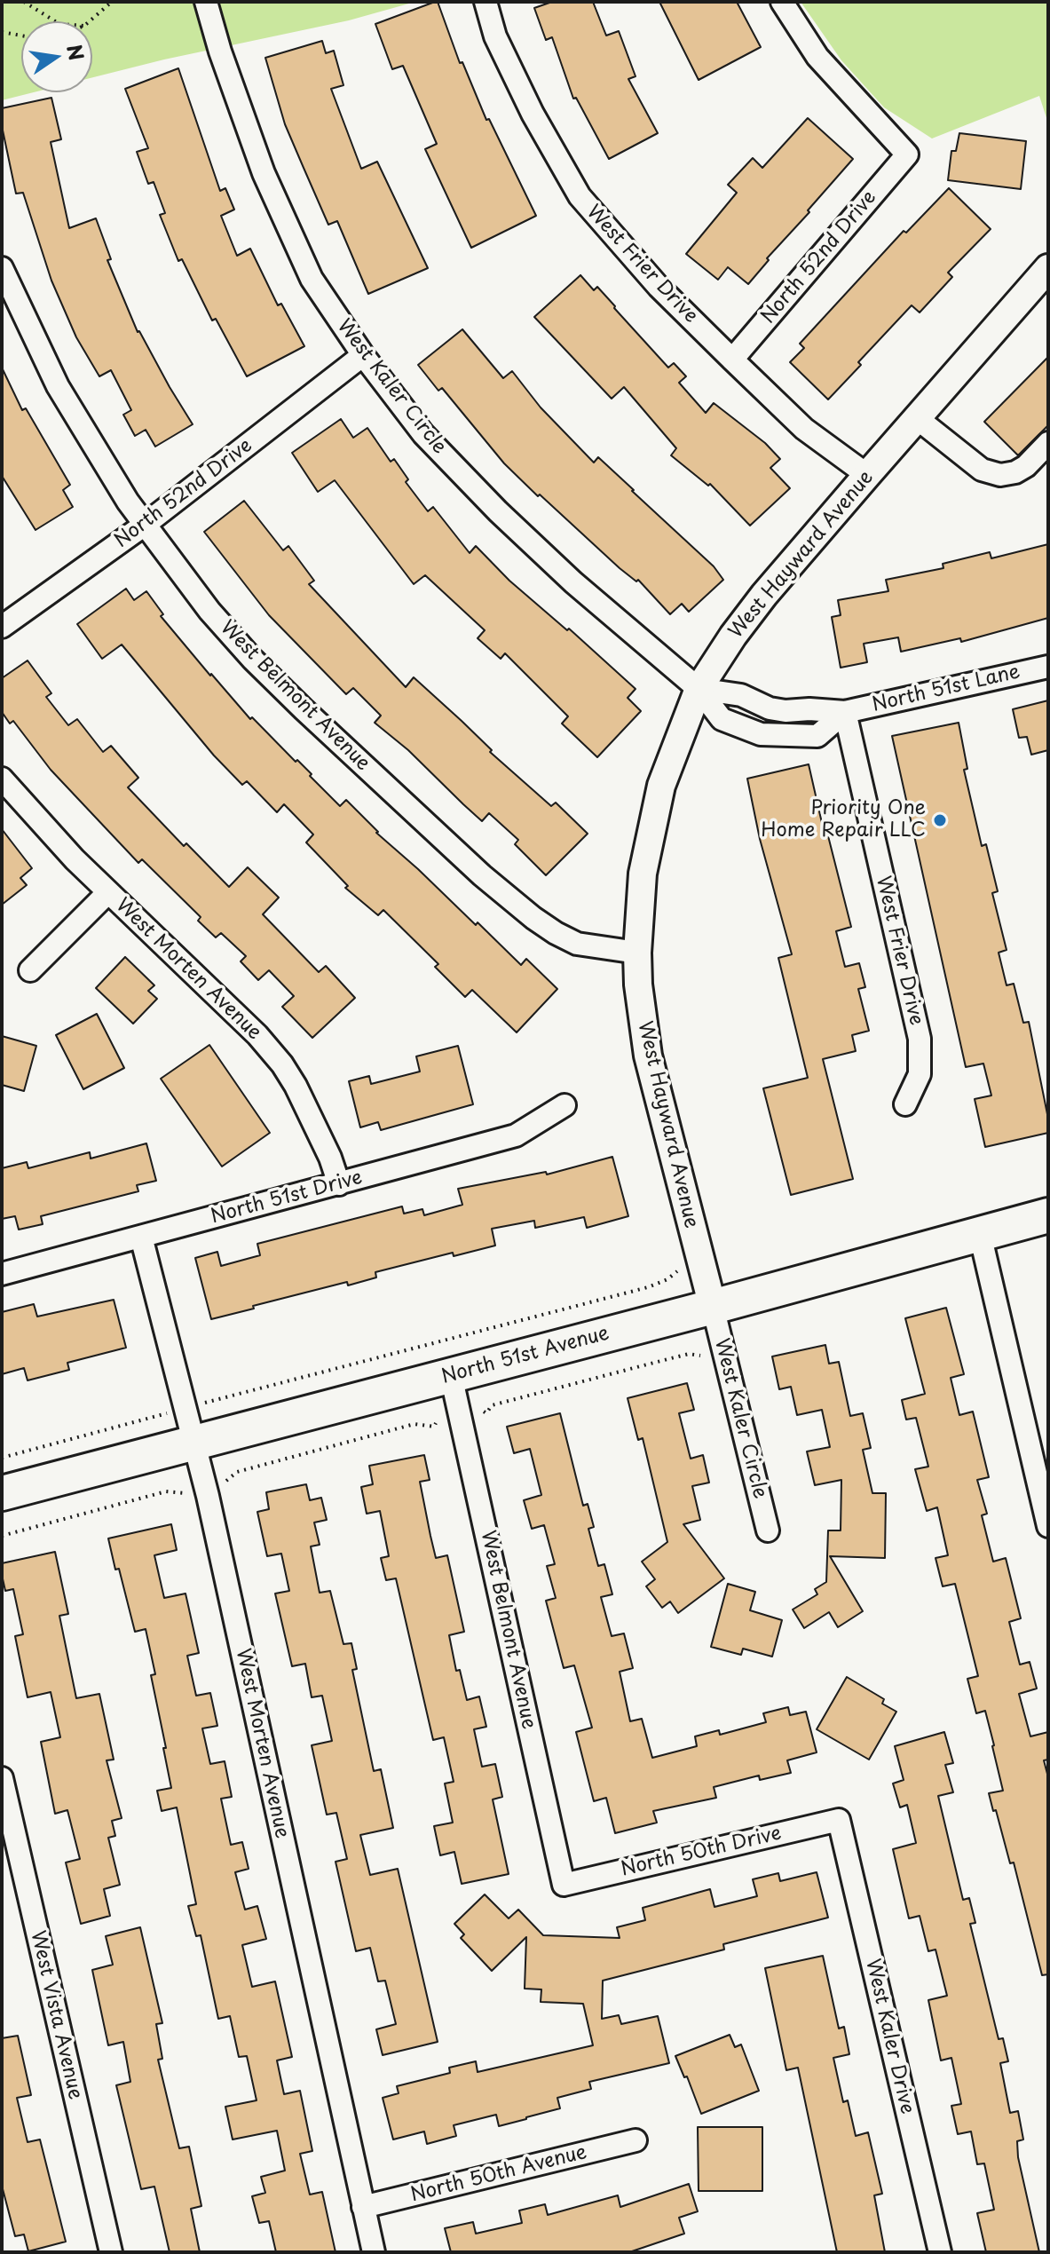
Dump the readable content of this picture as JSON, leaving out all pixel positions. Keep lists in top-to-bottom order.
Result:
{
  "streets": {
    "main road": ["North 51st Avenue"],
    "street": [
      "North 52nd Drive",
      "West Frier Drive",
      "West Kaler Circle",
      "West Hayward Avenue",
      "North 51st Lane",
      "West Belmont Avenue",
      "West Morten Avenue",
      "North 51st Drive",
      "North 50th Drive",
      "West Vista Avenue",
      "West Kaler Drive",
      "North 50th Avenue"
    ]
  },
  "crossings": [
    ["North 52nd Drive", "West Frier Drive"],
    ["North 52nd Drive", "West Kaler Circle"],
    ["North 52nd Drive", "West Belmont Avenue"],
    ["West Frier Drive", "West Hayward Avenue"],
    ["West Frier Drive", "North 51st Lane"],
    ["West Kaler Circle", "West Hayward Avenue"],
    ["West Kaler Circle", "North 51st Lane"],
    ["West Kaler Circle", "North 51st Avenue"],
    ["West Hayward Avenue", "North 51st Lane"],
    ["West Hayward Avenue", "West Belmont Avenue"],
    ["West Hayward Avenue", "North 51st Avenue"],
    ["West Belmont Avenue", "North 51st Avenue"],
    ["West Belmont Avenue", "North 50th Drive"],
    ["West Morten Avenue", "North 51st Drive"],
    ["West Morten Avenue", "North 51st Avenue"],
    ["West Morten Avenue", "North 50th Avenue"],
    ["North 50th Drive", "West Kaler Drive"]
  ],
  "places": ["Priority One Home Repair LLC"],
  "north": "right"
}
